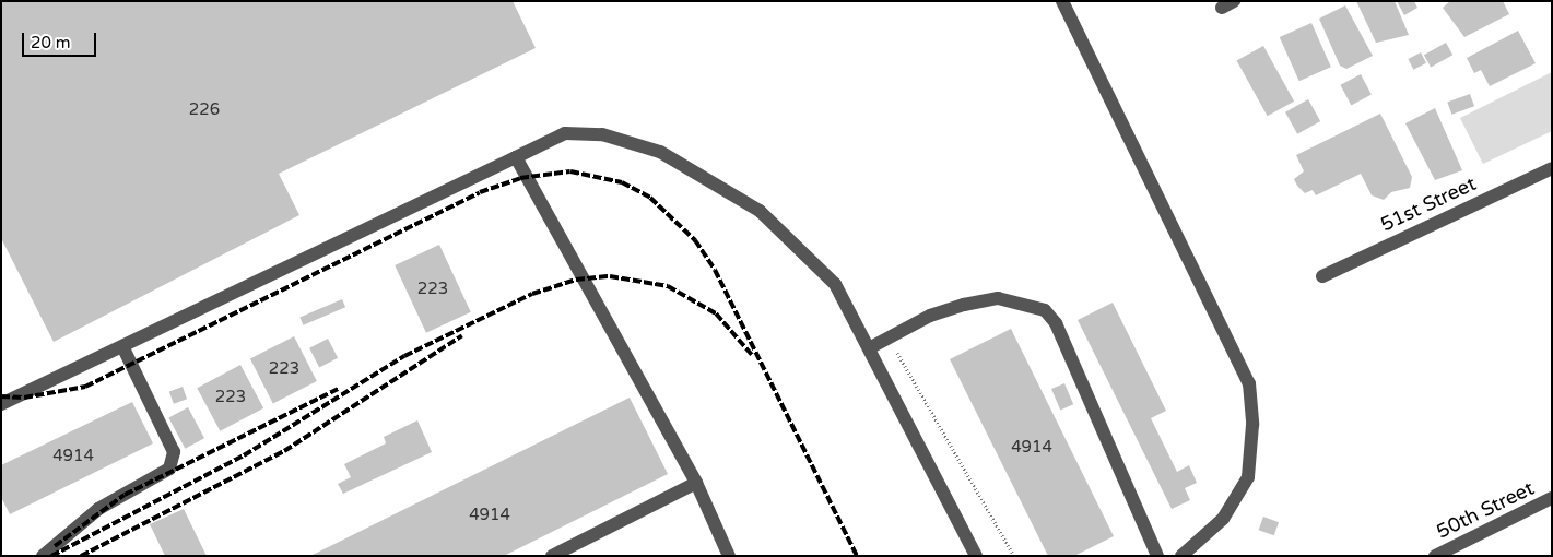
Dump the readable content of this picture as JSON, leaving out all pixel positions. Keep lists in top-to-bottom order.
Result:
{
  "streets": {
    "street": ["51st Street", "50th Street"]
  },
  "house_numbers": [
    "226",
    "223",
    "223",
    "223",
    "4914",
    "4914",
    "4914"
  ],
  "scale_bar": "20 m"
}
